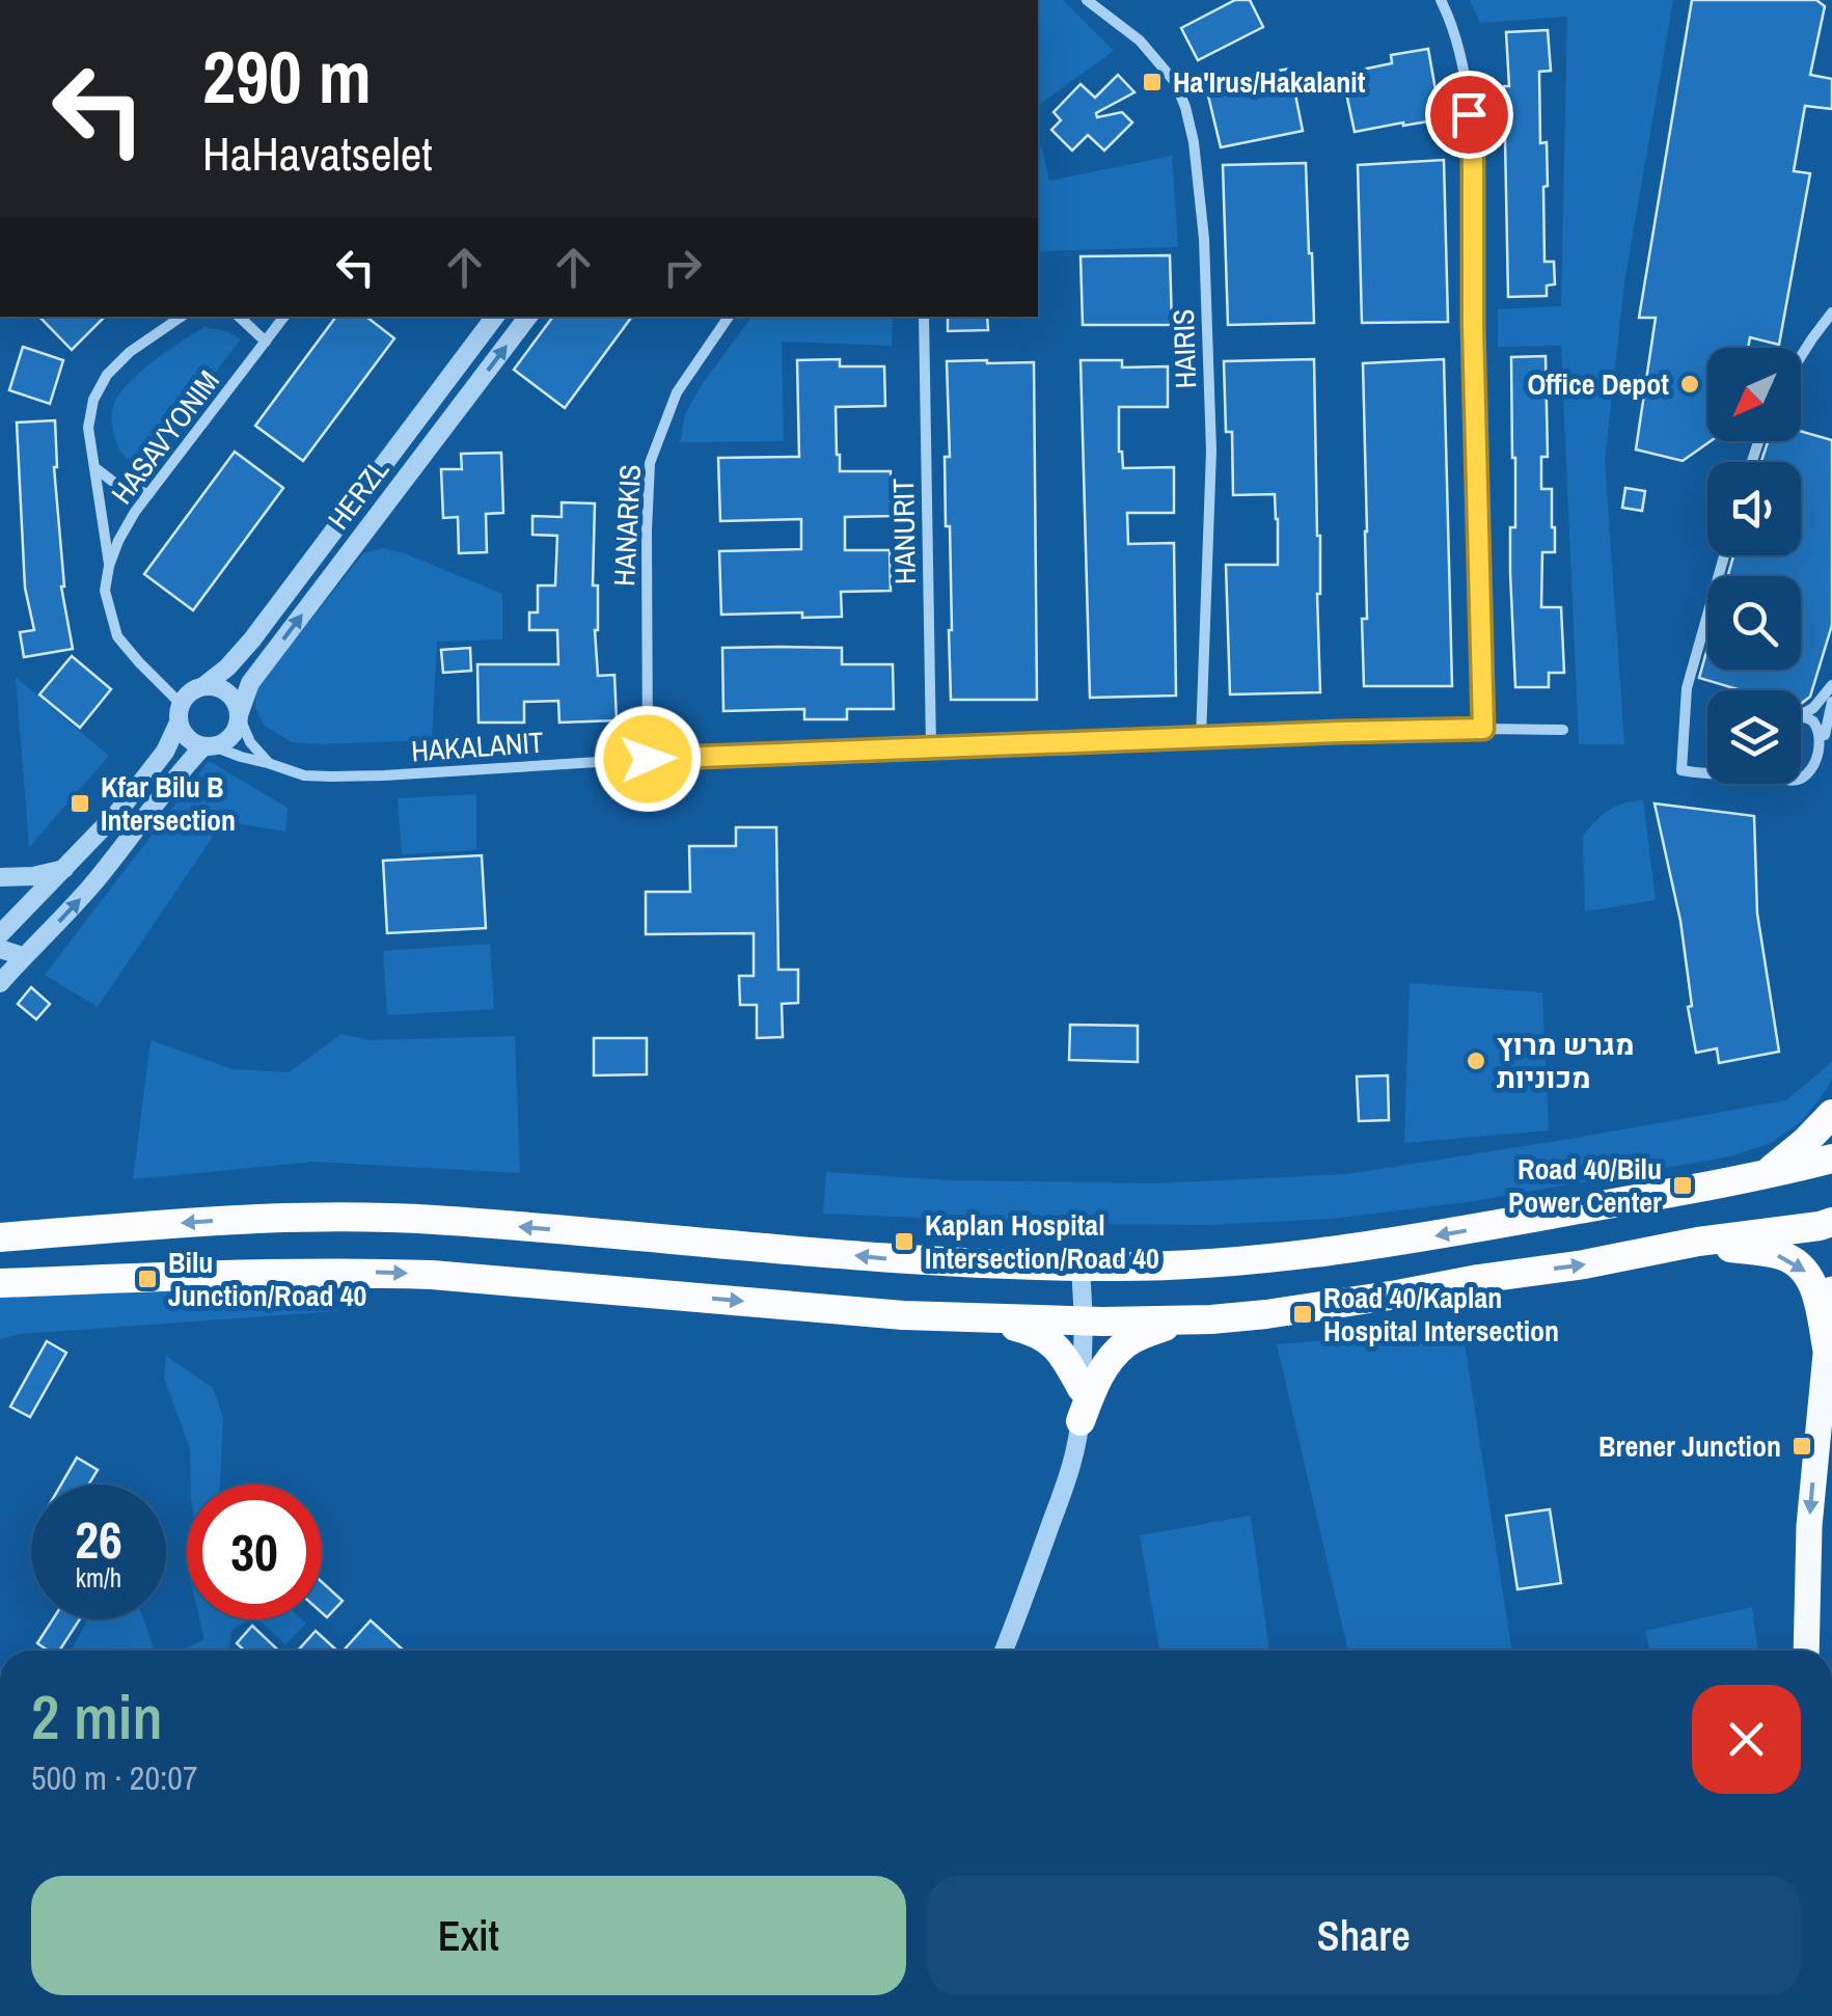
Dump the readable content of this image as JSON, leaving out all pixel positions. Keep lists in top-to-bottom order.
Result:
{
  "streets": {
    "street": [
      "HAIRIS",
      "HASAVYONIM",
      "HERZL",
      "HANARKIS",
      "HANURIT",
      "HAKALANIT"
    ]
  },
  "crossings": [
    ["HAIRIS", "HAKALANIT"],
    ["HASAVYONIM", "HERZL"],
    ["HASAVYONIM", "HAKALANIT"],
    ["HERZL", "HAKALANIT"],
    ["HANARKIS", "HAKALANIT"],
    ["HANURIT", "HAKALANIT"]
  ],
  "places": {
    "transit": [
      "Ha'Irus/Hakalanit",
      "Kfar Bilu B Intersection",
      "Road 40/Bilu Power Center",
      "Kaplan Hospital Intersection/Road 40",
      "Bilu Junction/Road 40",
      "Road 40/Kaplan Hospital Intersection",
      "Brener Junction"
    ],
    "other": ["Office Depot", "מגרש מרוץ מכוניות"]
  },
  "north": "bottom left",
  "page": {
    "turn": ["290 m", "HaHavatselet"],
    "speed": "26 km/h",
    "limit": "30",
    "heading": ["2 min", "500 m · 20:07"],
    "buttons": ["Exit", "Share"]
  }
}
